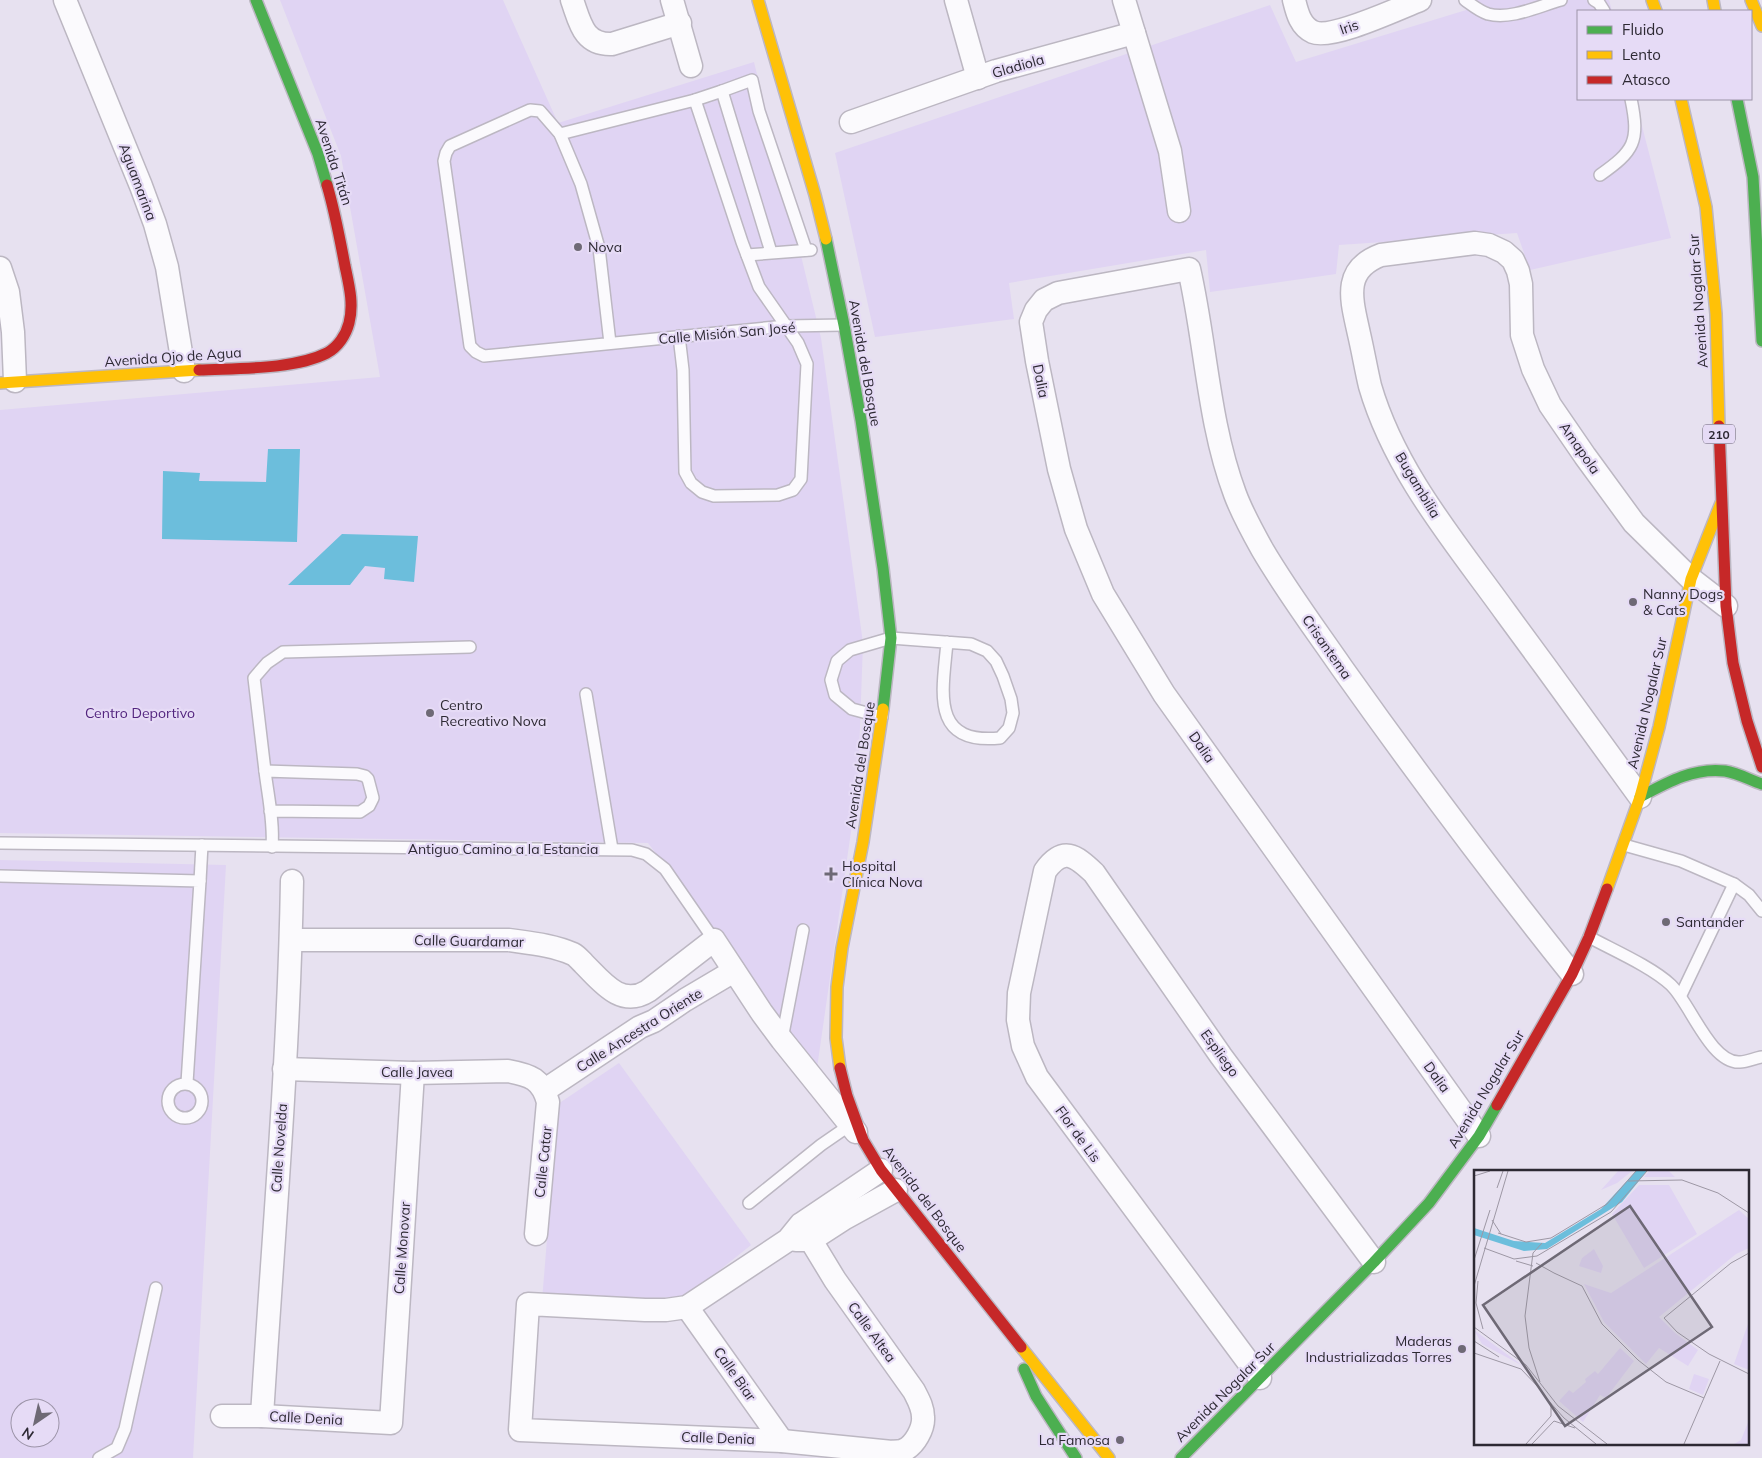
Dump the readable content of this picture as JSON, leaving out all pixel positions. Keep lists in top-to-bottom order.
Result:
{
  "streets": {
    "main road": [
      "Avenida Titán",
      "Avenida Nogalar Sur",
      "Avenida Ojo de Agua",
      "Avenida del Bosque",
      "210"
    ],
    "street": [
      "Iris",
      "Gladiola",
      "Aguamarina",
      "Dalia",
      "Amapola",
      "Bugambilia",
      "Crisantema",
      "Antiguo Camino a la Estancia",
      "Calle Guardamar",
      "Calle Ancestra Oriente",
      "Espliego",
      "Calle Javea",
      "Flor de Lis",
      "Calle Novelda",
      "Calle Catar",
      "Calle Monovar",
      "Calle Altea",
      "Calle Biar",
      "Calle Denia"
    ],
    "lane": ["Calle Misión San José"]
  },
  "crossings": [
    ["Avenida Titán", "Avenida Ojo de Agua"],
    ["Aguamarina", "Avenida Ojo de Agua"],
    ["Avenida Nogalar Sur", "Dalia"],
    ["Avenida Nogalar Sur", "Amapola"],
    ["Avenida Nogalar Sur", "Bugambilia"],
    ["Avenida Nogalar Sur", "Crisantema"],
    ["Avenida Nogalar Sur", "Espliego"],
    ["Avenida Nogalar Sur", "Flor de Lis"],
    ["Calle Misión San José", "Avenida del Bosque"],
    ["Avenida del Bosque", "Antiguo Camino a la Estancia"],
    ["Dalia", "Crisantema"],
    ["Amapola", "Bugambilia"],
    ["Antiguo Camino a la Estancia", "Calle Ancestra Oriente"],
    ["Calle Guardamar", "Calle Ancestra Oriente"],
    ["Calle Guardamar", "Calle Novelda"],
    ["Calle Ancestra Oriente", "Calle Javea"],
    ["Calle Ancestra Oriente", "Calle Catar"],
    ["Espliego", "Flor de Lis"],
    ["Calle Javea", "Calle Novelda"],
    ["Calle Javea", "Calle Catar"],
    ["Calle Javea", "Calle Monovar"],
    ["Calle Novelda", "Calle Denia"],
    ["Calle Monovar", "Calle Denia"],
    ["Calle Altea", "Calle Denia"],
    ["Calle Biar", "Calle Denia"]
  ],
  "parks": ["Centro Deportivo"],
  "places": {
    "other": [
      "Nova",
      "Nanny Dogs & Cats",
      "Centro Recreativo Nova",
      "Santander",
      "Maderas Industrializadas Torres",
      "La Famosa"
    ],
    "health": ["Hospital Clínica Nova"]
  },
  "legend": ["Fluido", "Lento", "Atasco"],
  "north": "bottom left"
}
